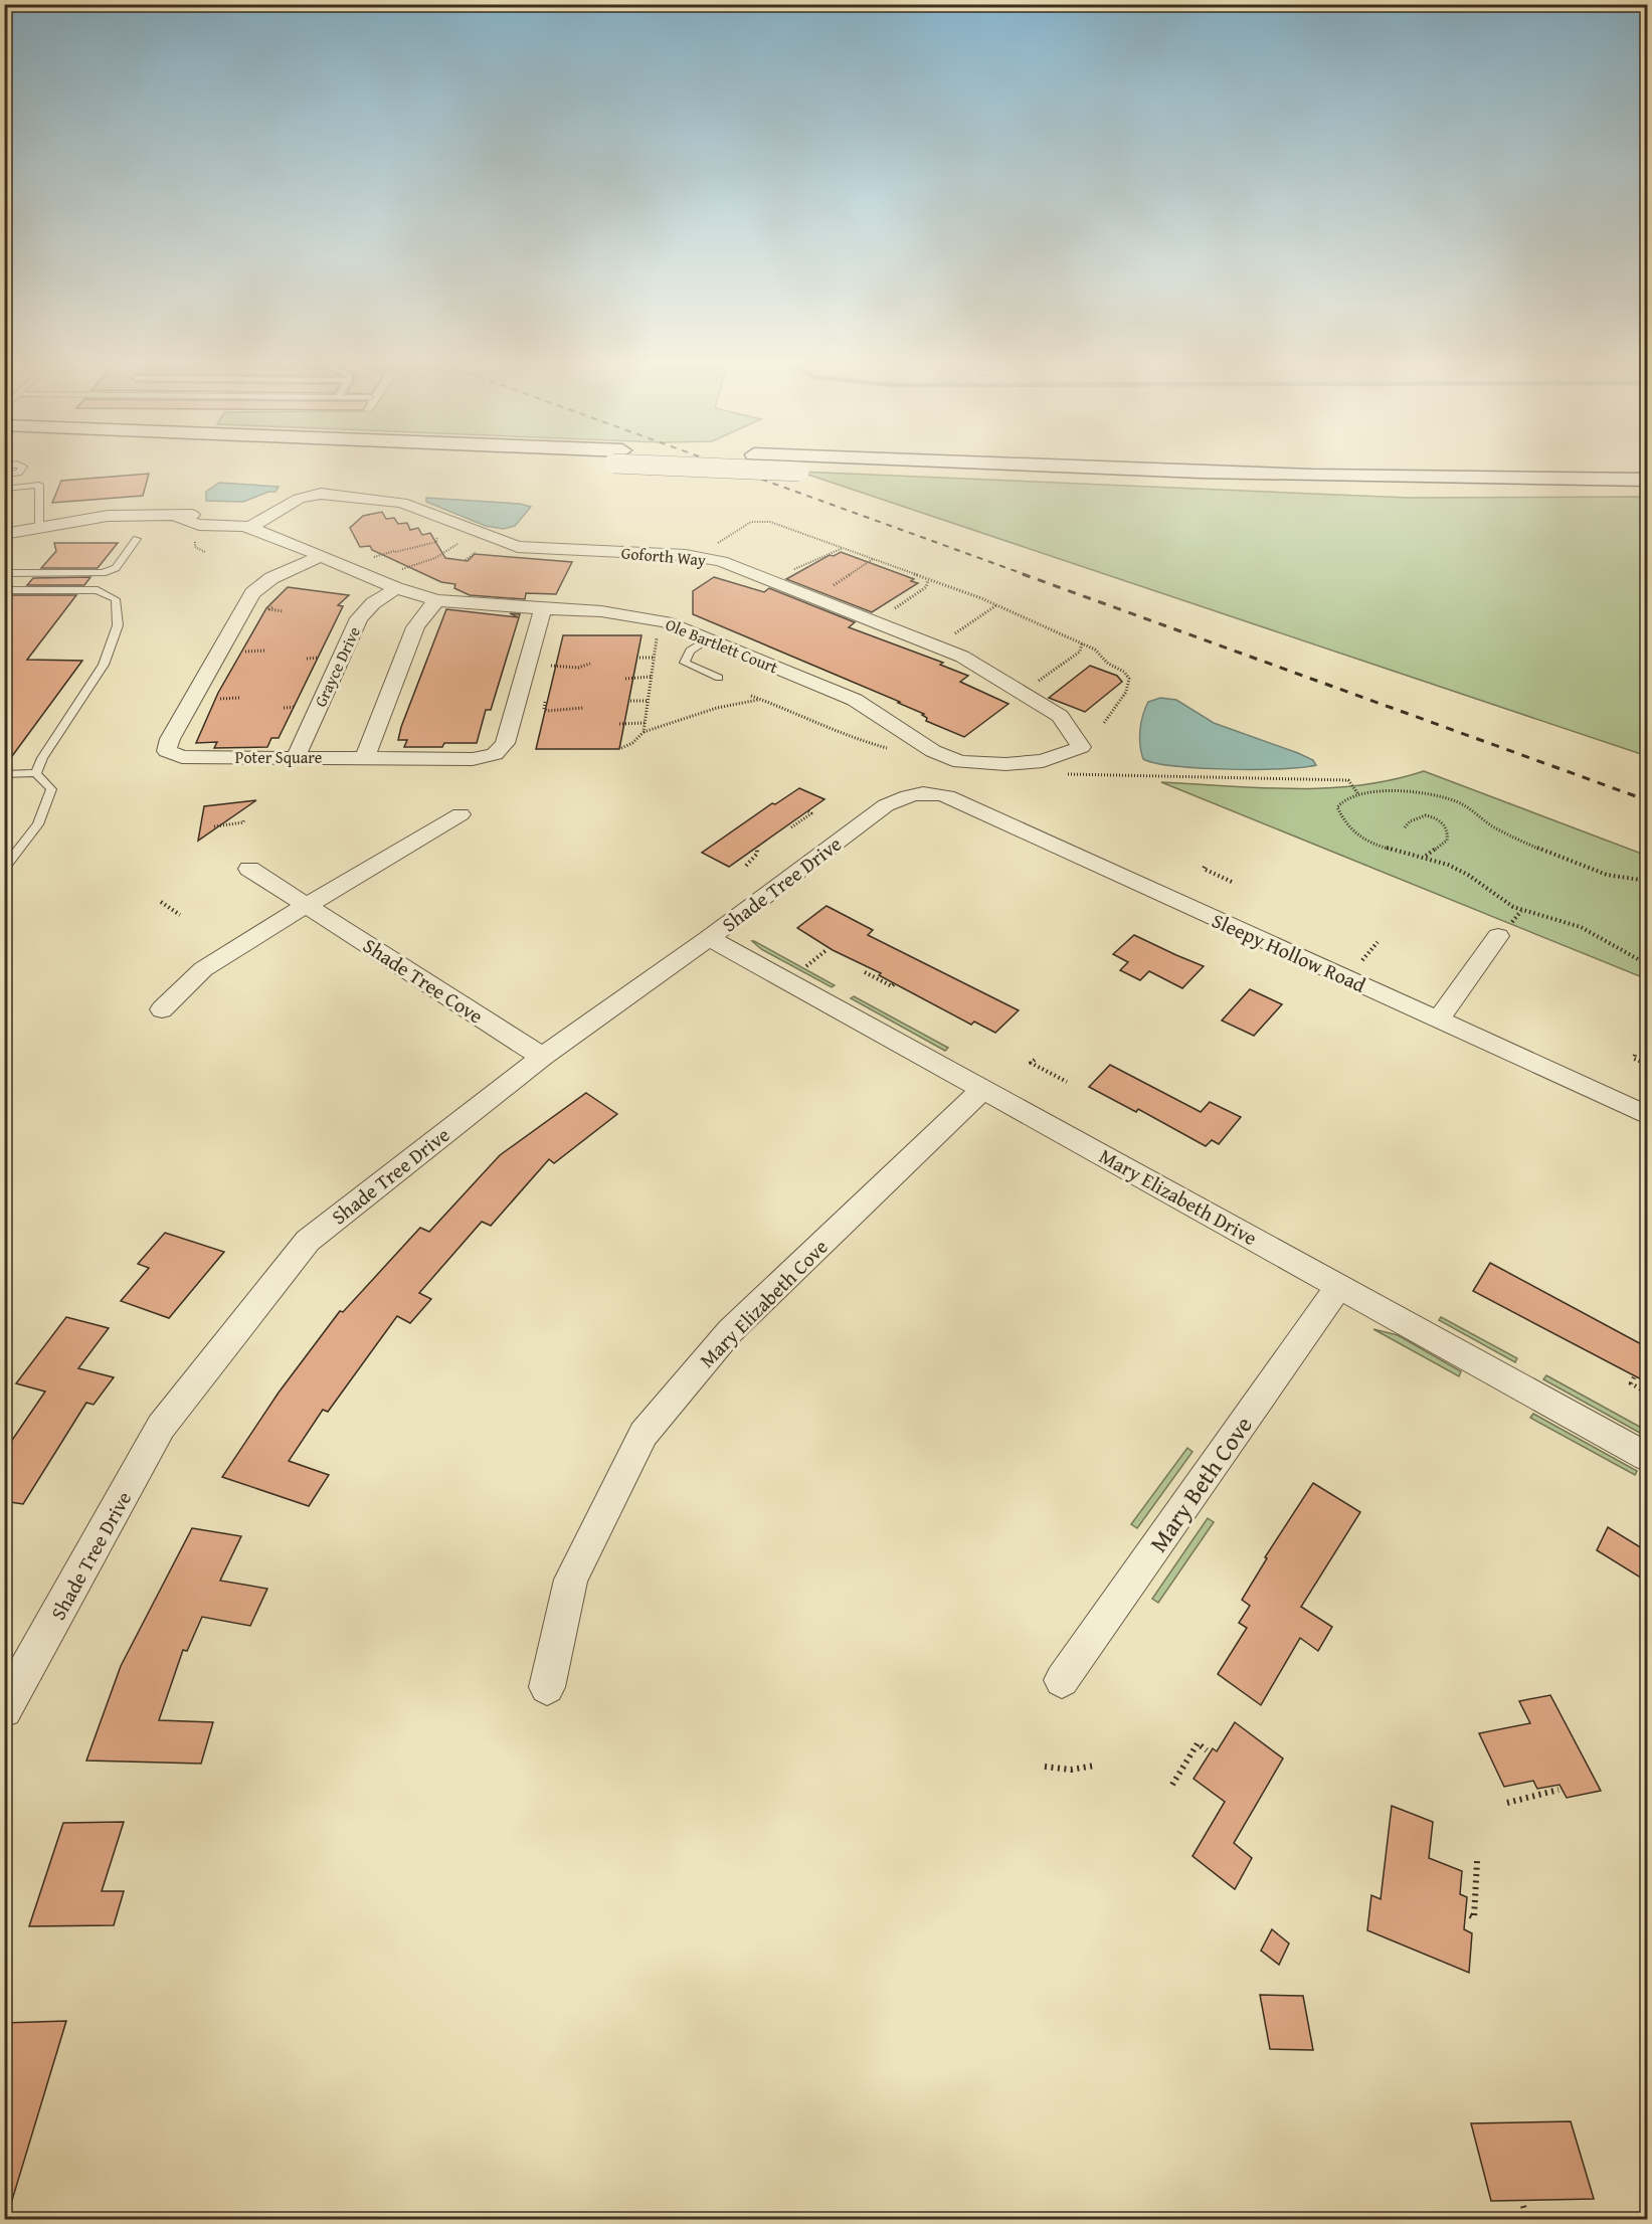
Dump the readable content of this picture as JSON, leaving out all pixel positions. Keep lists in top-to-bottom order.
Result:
{
  "streets": {
    "street": [
      "Goforth Way",
      "Ole Bartlett Court",
      "Grayce Drive",
      "Poter Square",
      "Shade Tree Drive",
      "Sleepy Hollow Road",
      "Shade Tree Cove",
      "Mary Elizabeth Drive",
      "Mary Elizabeth Cove",
      "Mary Beth Cove"
    ]
  },
  "crossings": [
    ["Goforth Way", "Ole Bartlett Court"],
    ["Ole Bartlett Court", "Grayce Drive"],
    ["Ole Bartlett Court", "Poter Square"],
    ["Grayce Drive", "Poter Square"],
    ["Shade Tree Drive", "Sleepy Hollow Road"],
    ["Shade Tree Drive", "Shade Tree Cove"],
    ["Shade Tree Drive", "Mary Elizabeth Drive"],
    ["Mary Elizabeth Drive", "Mary Elizabeth Cove"],
    ["Mary Elizabeth Drive", "Mary Beth Cove"]
  ]
}
